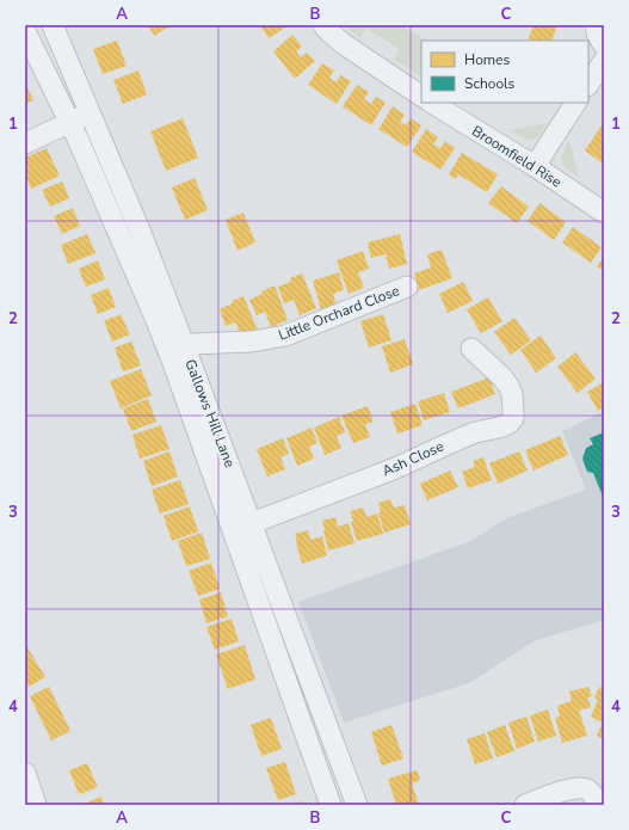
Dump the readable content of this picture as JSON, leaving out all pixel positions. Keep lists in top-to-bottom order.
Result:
{
  "streets": {
    "street": [
      "Broomfield Rise",
      "Little Orchard Close",
      "Gallows Hill Lane",
      "Ash Close"
    ]
  },
  "crossings": [
    ["Little Orchard Close", "Gallows Hill Lane"],
    ["Gallows Hill Lane", "Ash Close"]
  ],
  "legend": ["Homes", "Schools"],
  "grid": {
    "columns": ["A", "B", "C"],
    "rows": [
      "1",
      "2",
      "3",
      "4"
    ]
  }
}
